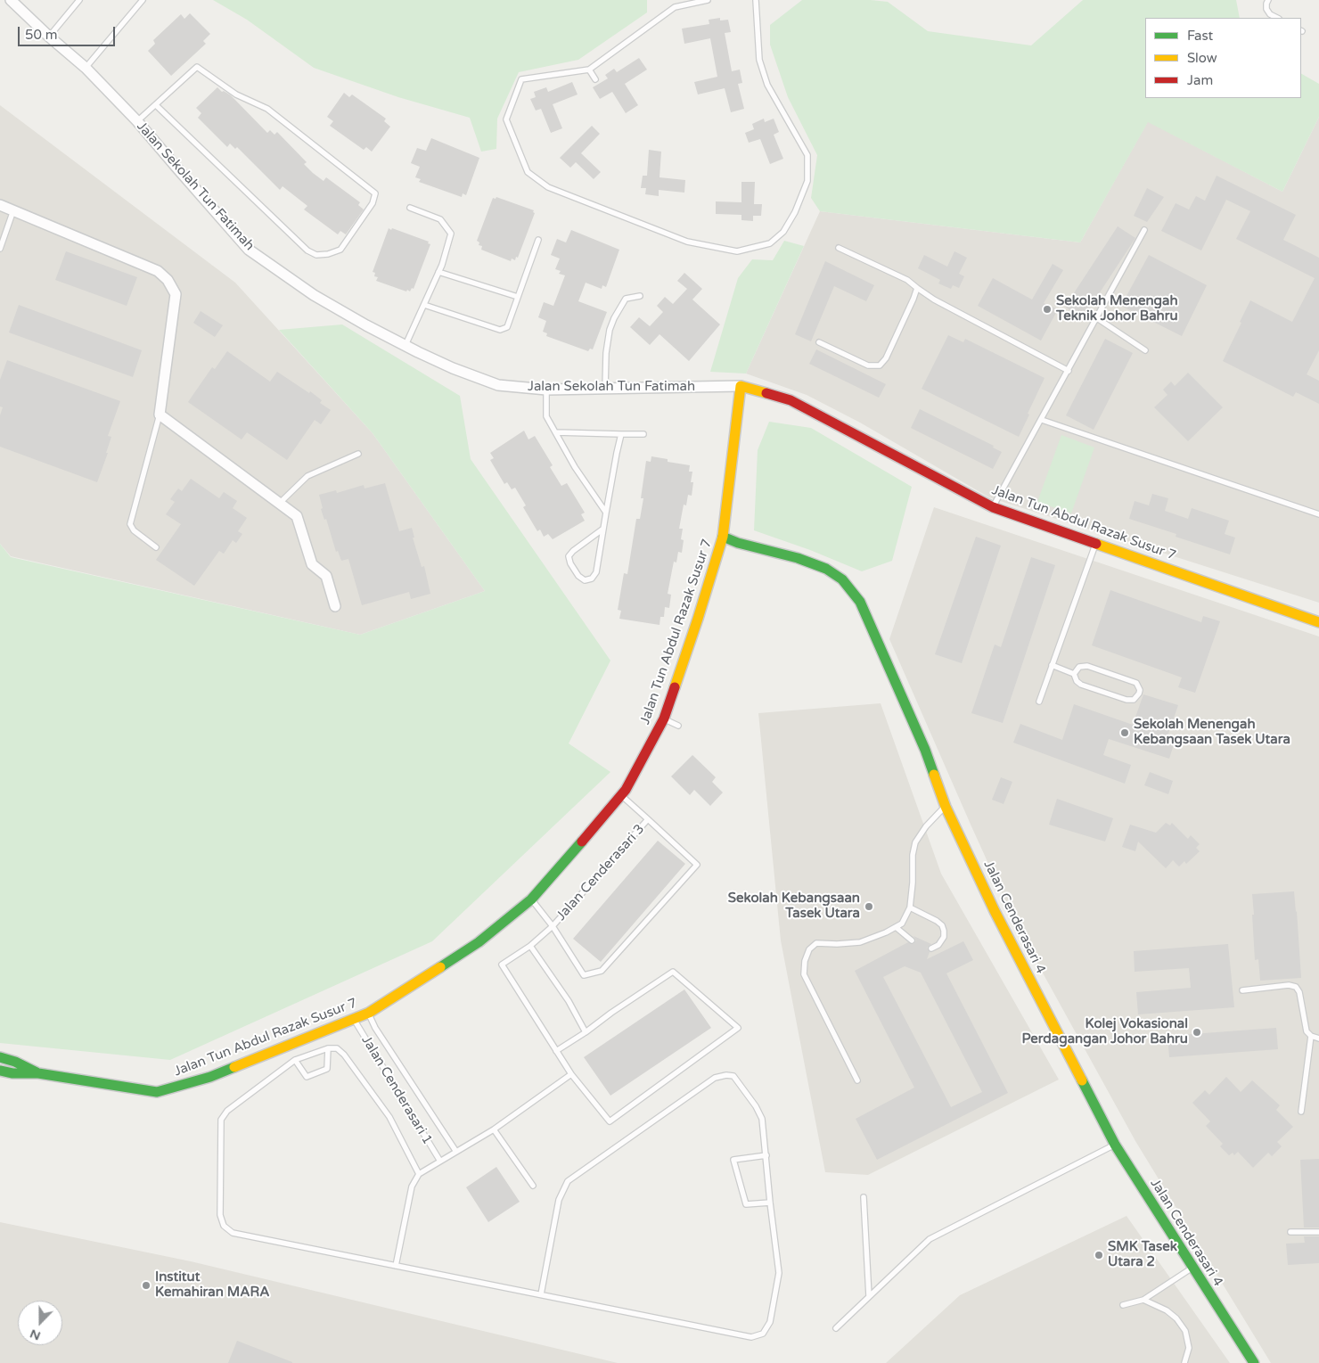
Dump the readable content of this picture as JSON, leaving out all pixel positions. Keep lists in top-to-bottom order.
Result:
{
  "streets": {
    "street": ["Jalan Sekolah Tun Fatimah", "Jalan Tun Abdul Razak Susur 7", "Jalan Cenderasari 4"],
    "lane": ["Jalan Cenderasari 3", "Jalan Cenderasari 1"]
  },
  "crossings": [
    ["Jalan Sekolah Tun Fatimah", "Jalan Tun Abdul Razak Susur 7"],
    ["Jalan Tun Abdul Razak Susur 7", "Jalan Cenderasari 4"],
    ["Jalan Tun Abdul Razak Susur 7", "Jalan Cenderasari 1"]
  ],
  "places": [
    "Sekolah Menengah Teknik Johor Bahru",
    "Sekolah Menengah Kebangsaan Tasek Utara",
    "Sekolah Kebangsaan Tasek Utara",
    "Kolej Vokasional Perdagangan Johor Bahru",
    "SMK Tasek Utara 2",
    "Institut Kemahiran MARA"
  ],
  "legend": ["Fast", "Slow", "Jam"],
  "scale_bar": "50 m",
  "north": "bottom"
}
